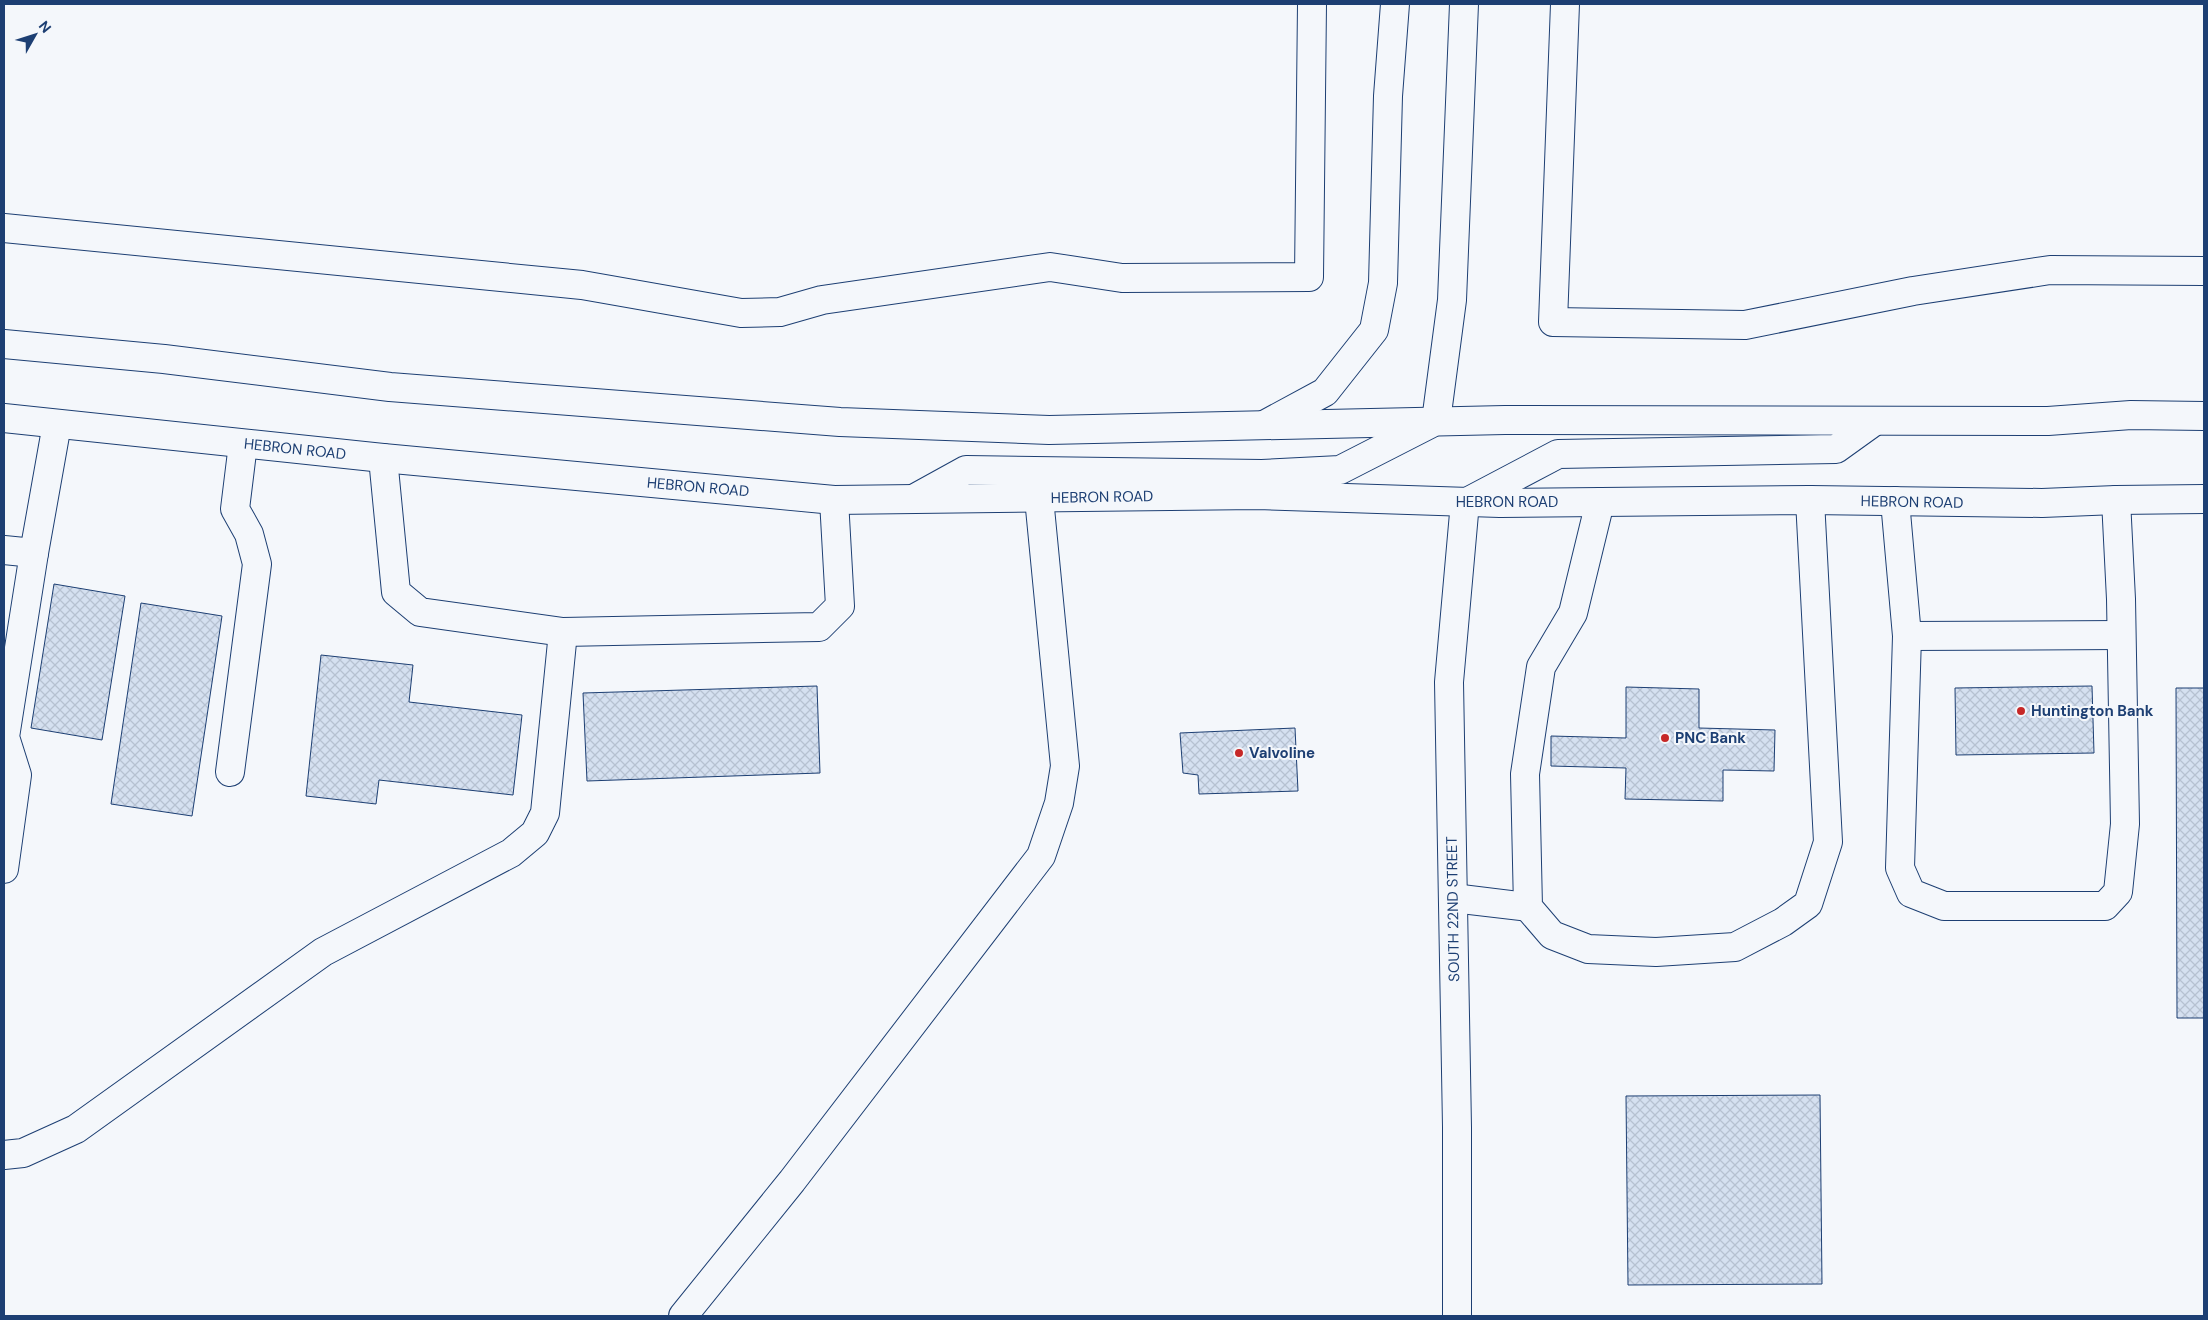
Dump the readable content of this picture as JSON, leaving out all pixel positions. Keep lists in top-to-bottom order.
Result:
{
  "streets": {
    "main road": ["HEBRON ROAD", "SOUTH 22ND STREET"]
  },
  "crossings": [
    ["HEBRON ROAD", "SOUTH 22ND STREET"]
  ],
  "places": ["Huntington Bank", "PNC Bank", "Valvoline"],
  "north": "top right"
}
